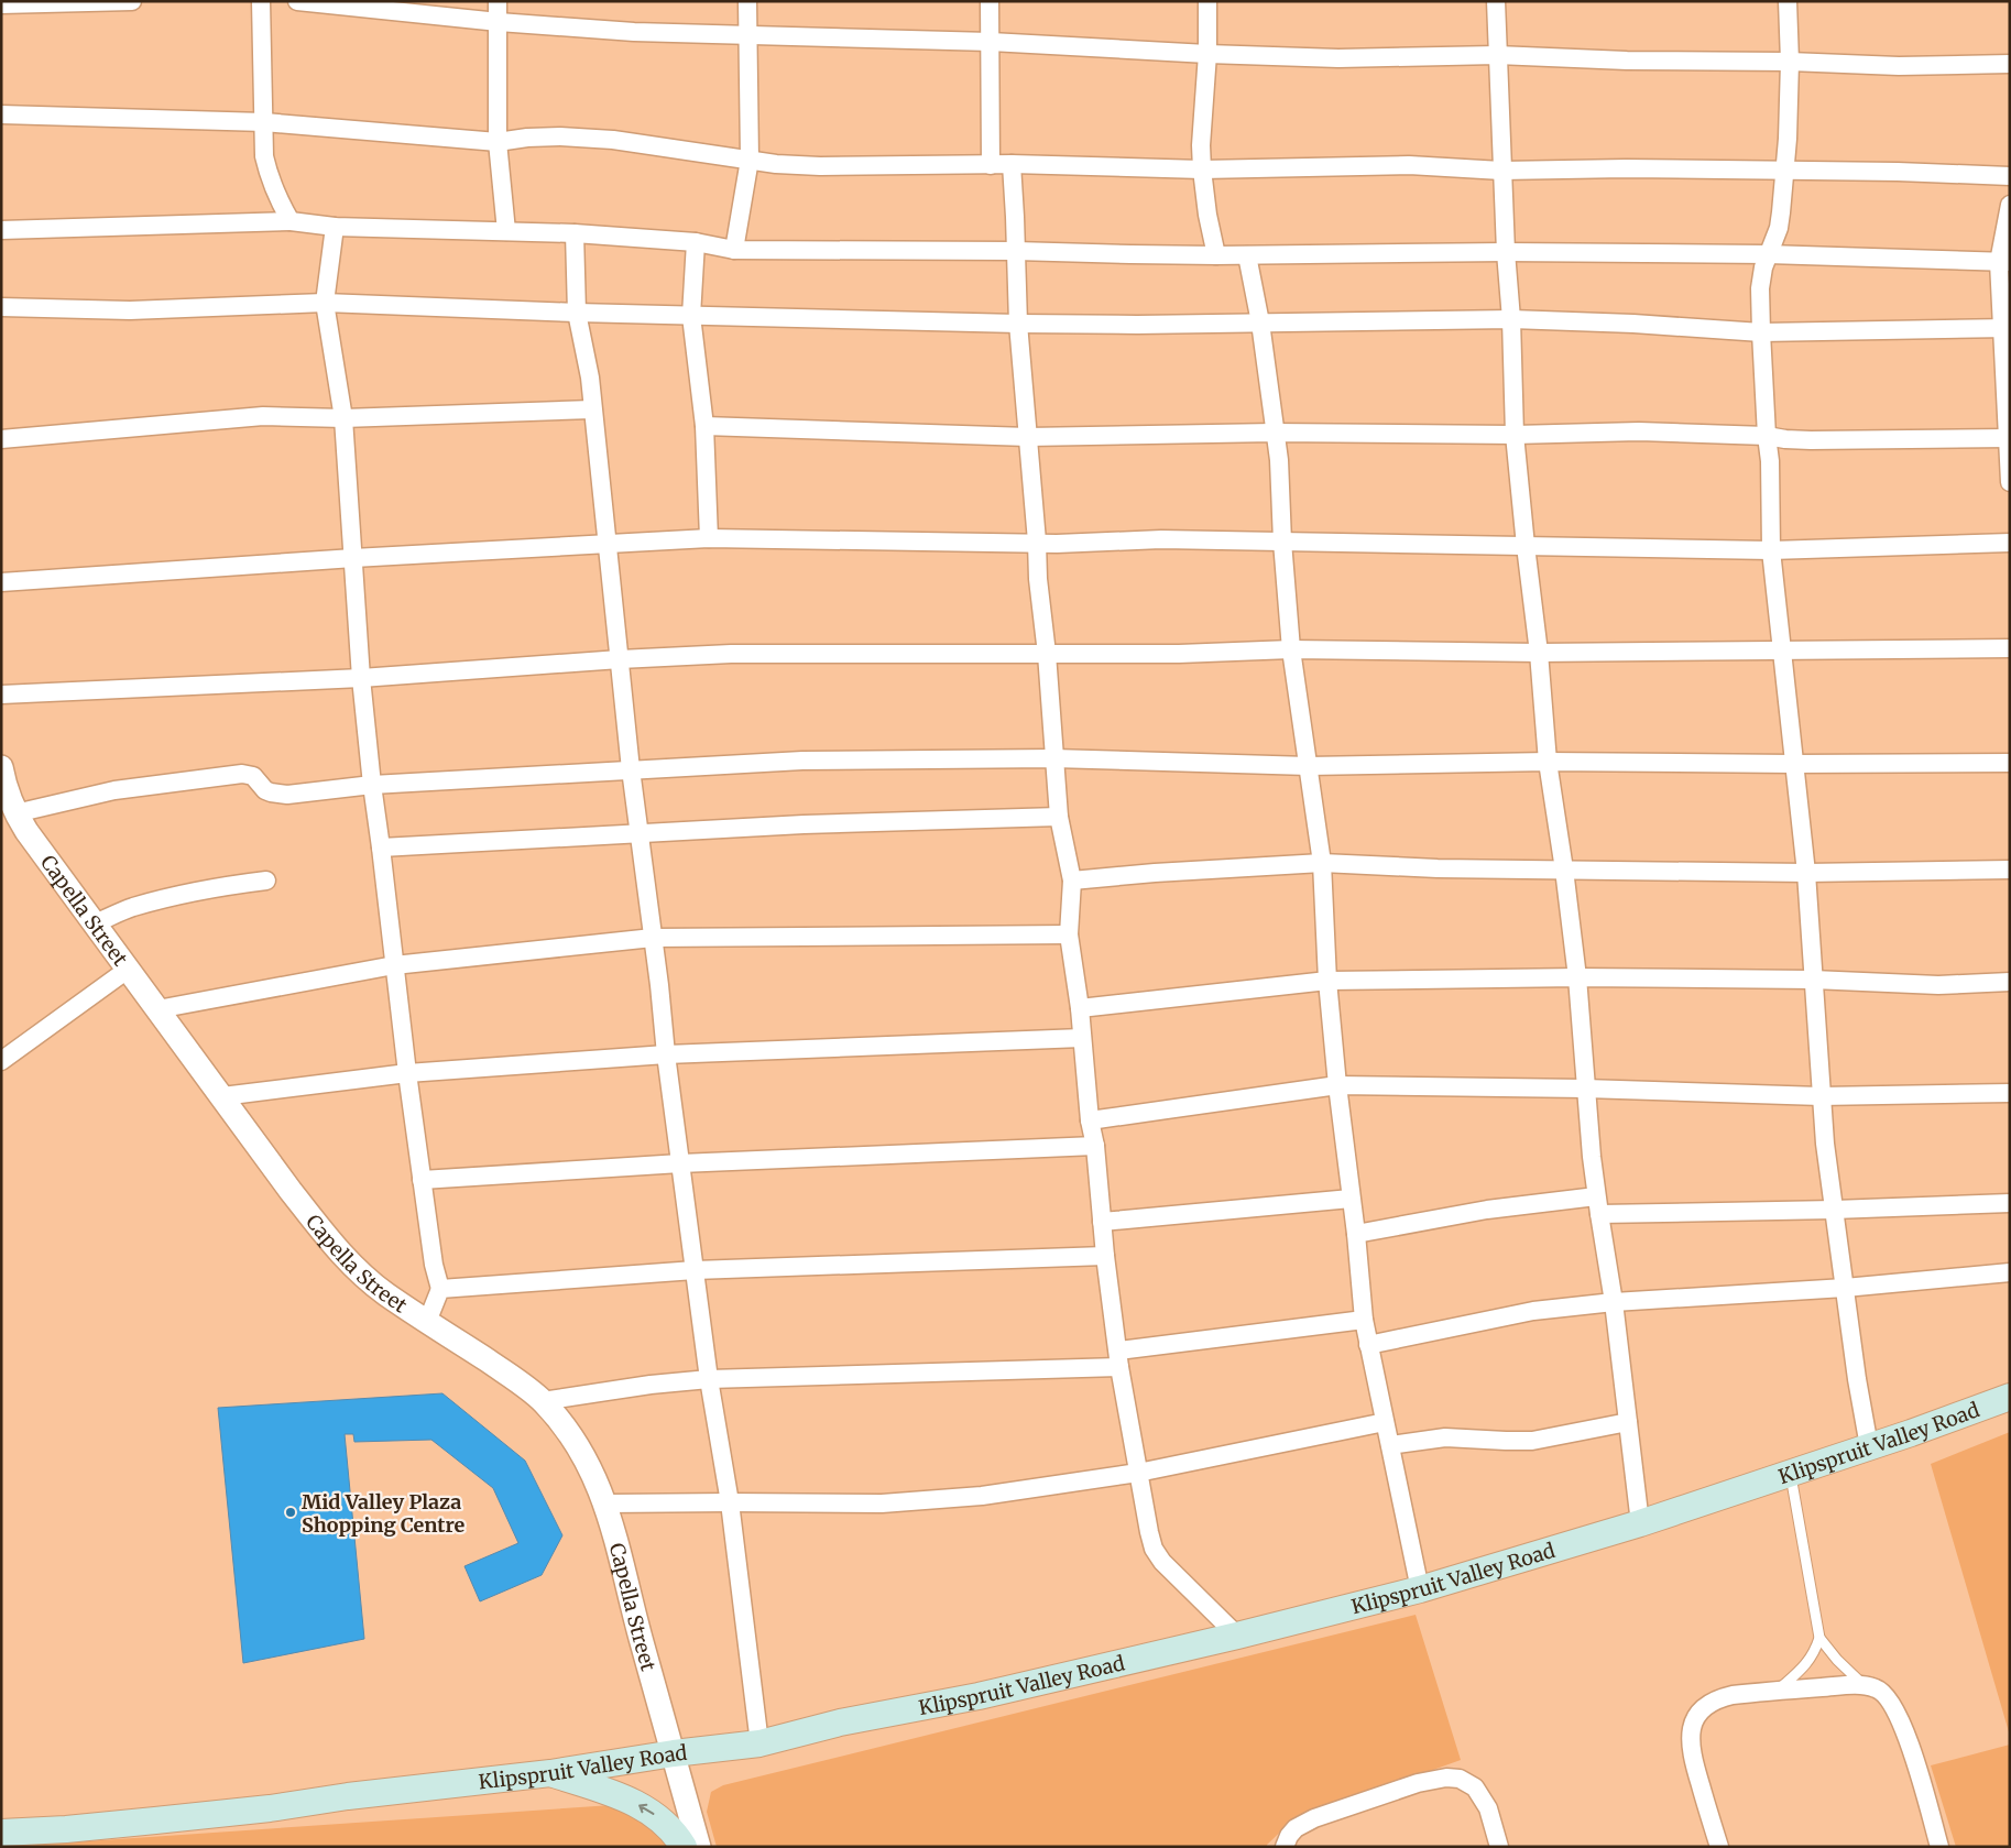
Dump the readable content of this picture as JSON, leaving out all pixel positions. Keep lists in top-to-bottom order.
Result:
{
  "streets": {
    "main road": ["Klipspruit Valley Road"],
    "street": ["Capella Street"]
  },
  "crossings": [
    ["Capella Street", "Klipspruit Valley Road"]
  ],
  "places": ["Mid Valley Plaza Shopping Centre"]
}
